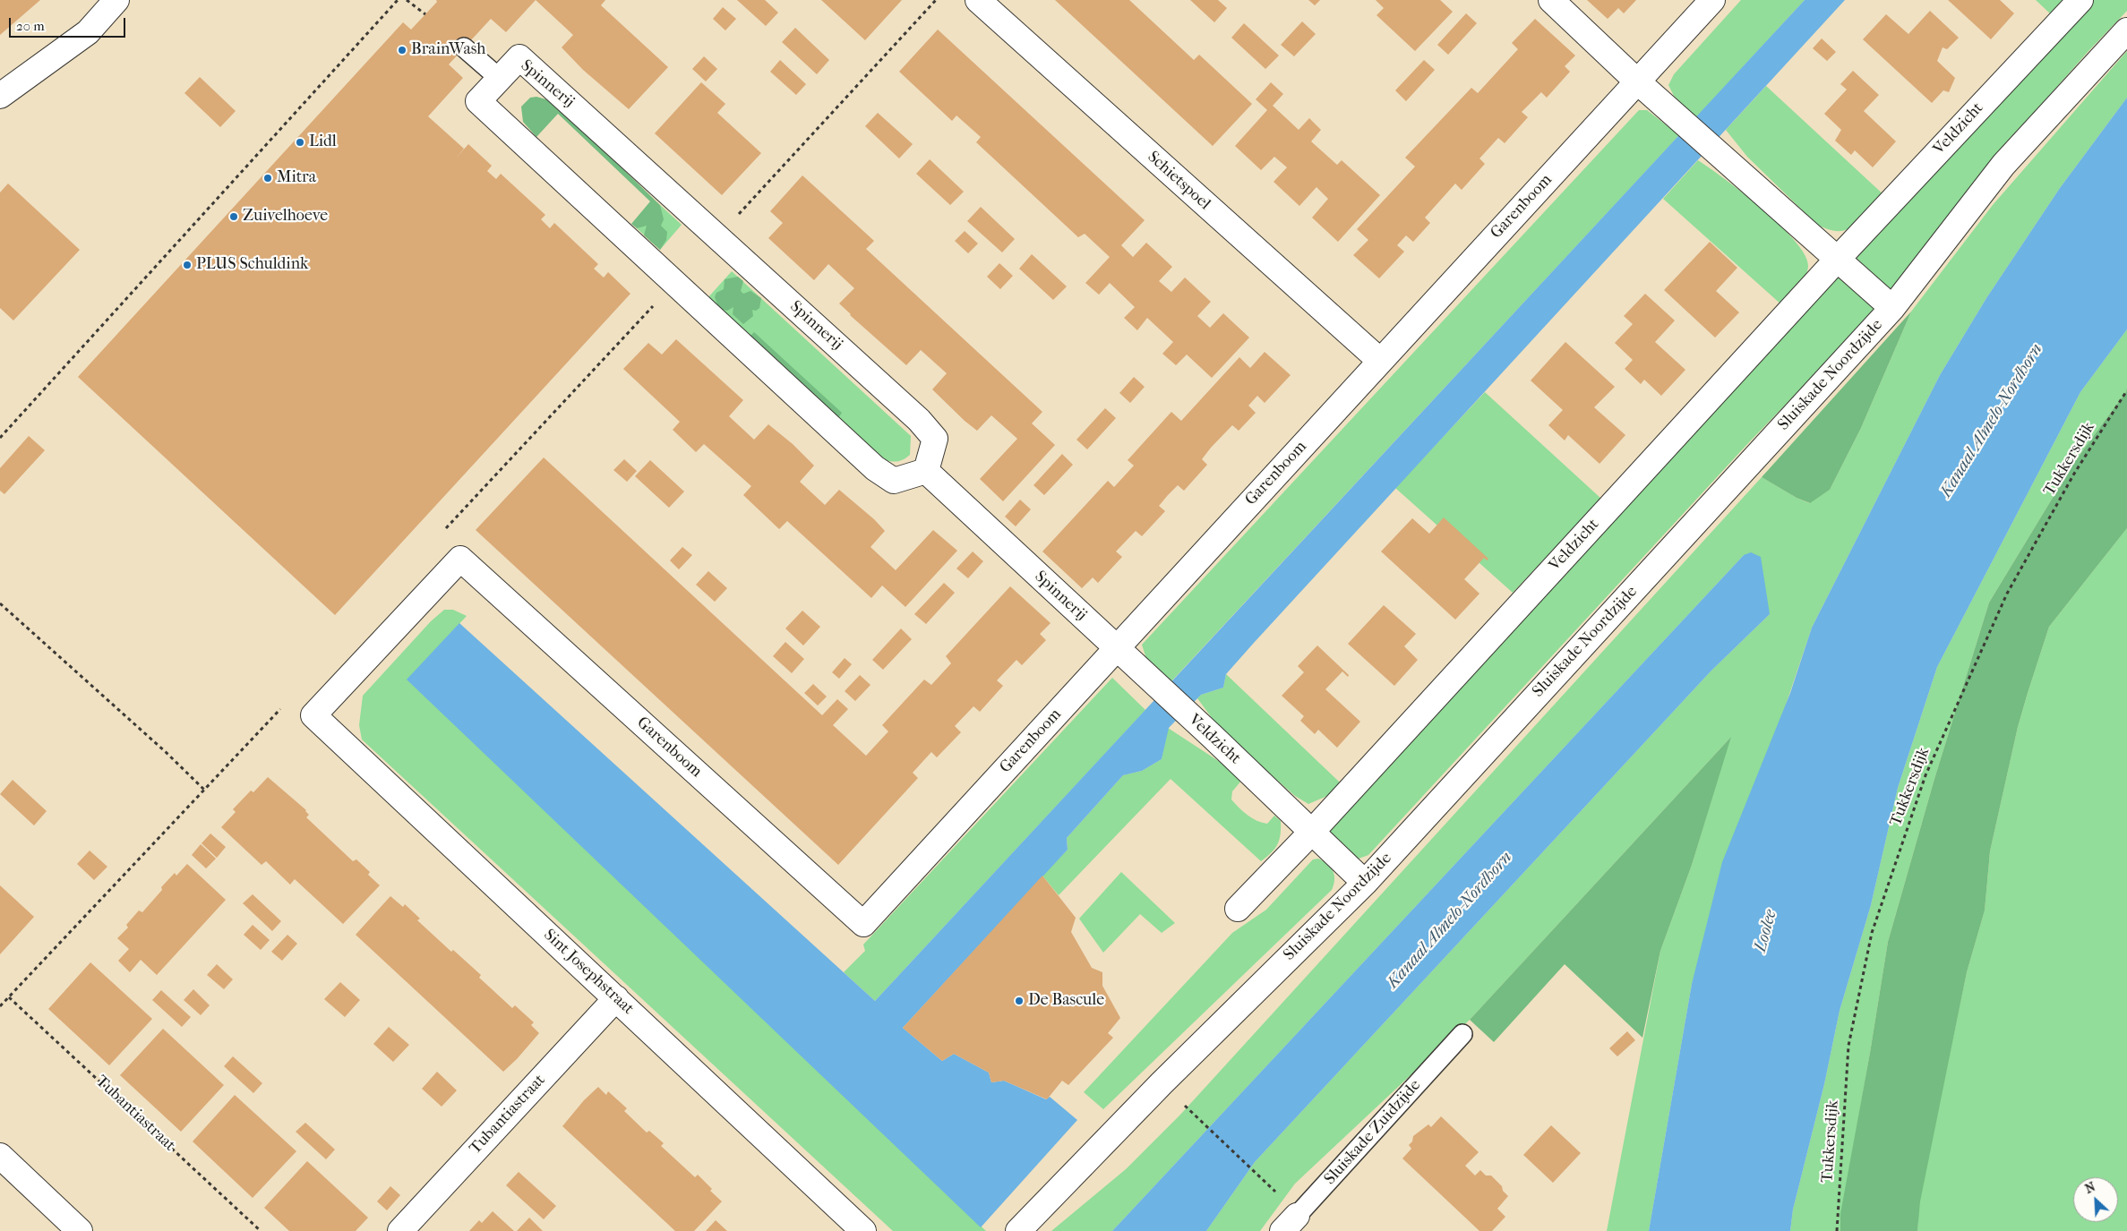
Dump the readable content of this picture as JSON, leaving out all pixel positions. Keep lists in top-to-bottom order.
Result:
{
  "streets": {
    "street": [
      "Spinnerij",
      "Veldzicht",
      "Schietspoel",
      "Garenboom",
      "Sluiskade Noordzijde",
      "Sint Josephstraat",
      "Tubantiastraat"
    ],
    "lane": ["Sluiskade Zuidzijde"],
    "path": ["Tukkersdijk"]
  },
  "crossings": [
    ["Spinnerij", "Veldzicht"],
    ["Spinnerij", "Garenboom"],
    ["Veldzicht", "Garenboom"],
    ["Veldzicht", "Sluiskade Noordzijde"],
    ["Schietspoel", "Garenboom"],
    ["Garenboom", "Sint Josephstraat"],
    ["Sint Josephstraat", "Tubantiastraat"]
  ],
  "water": ["Kanaal Almelo-Nordhorn", "Loolee"],
  "places": [
    "BrainWash",
    "Lidl",
    "Mitra",
    "Zuivelhoeve",
    "PLUS Schuldink",
    "De Bascule"
  ],
  "scale_bar": "20 m",
  "north": "top left"
}
